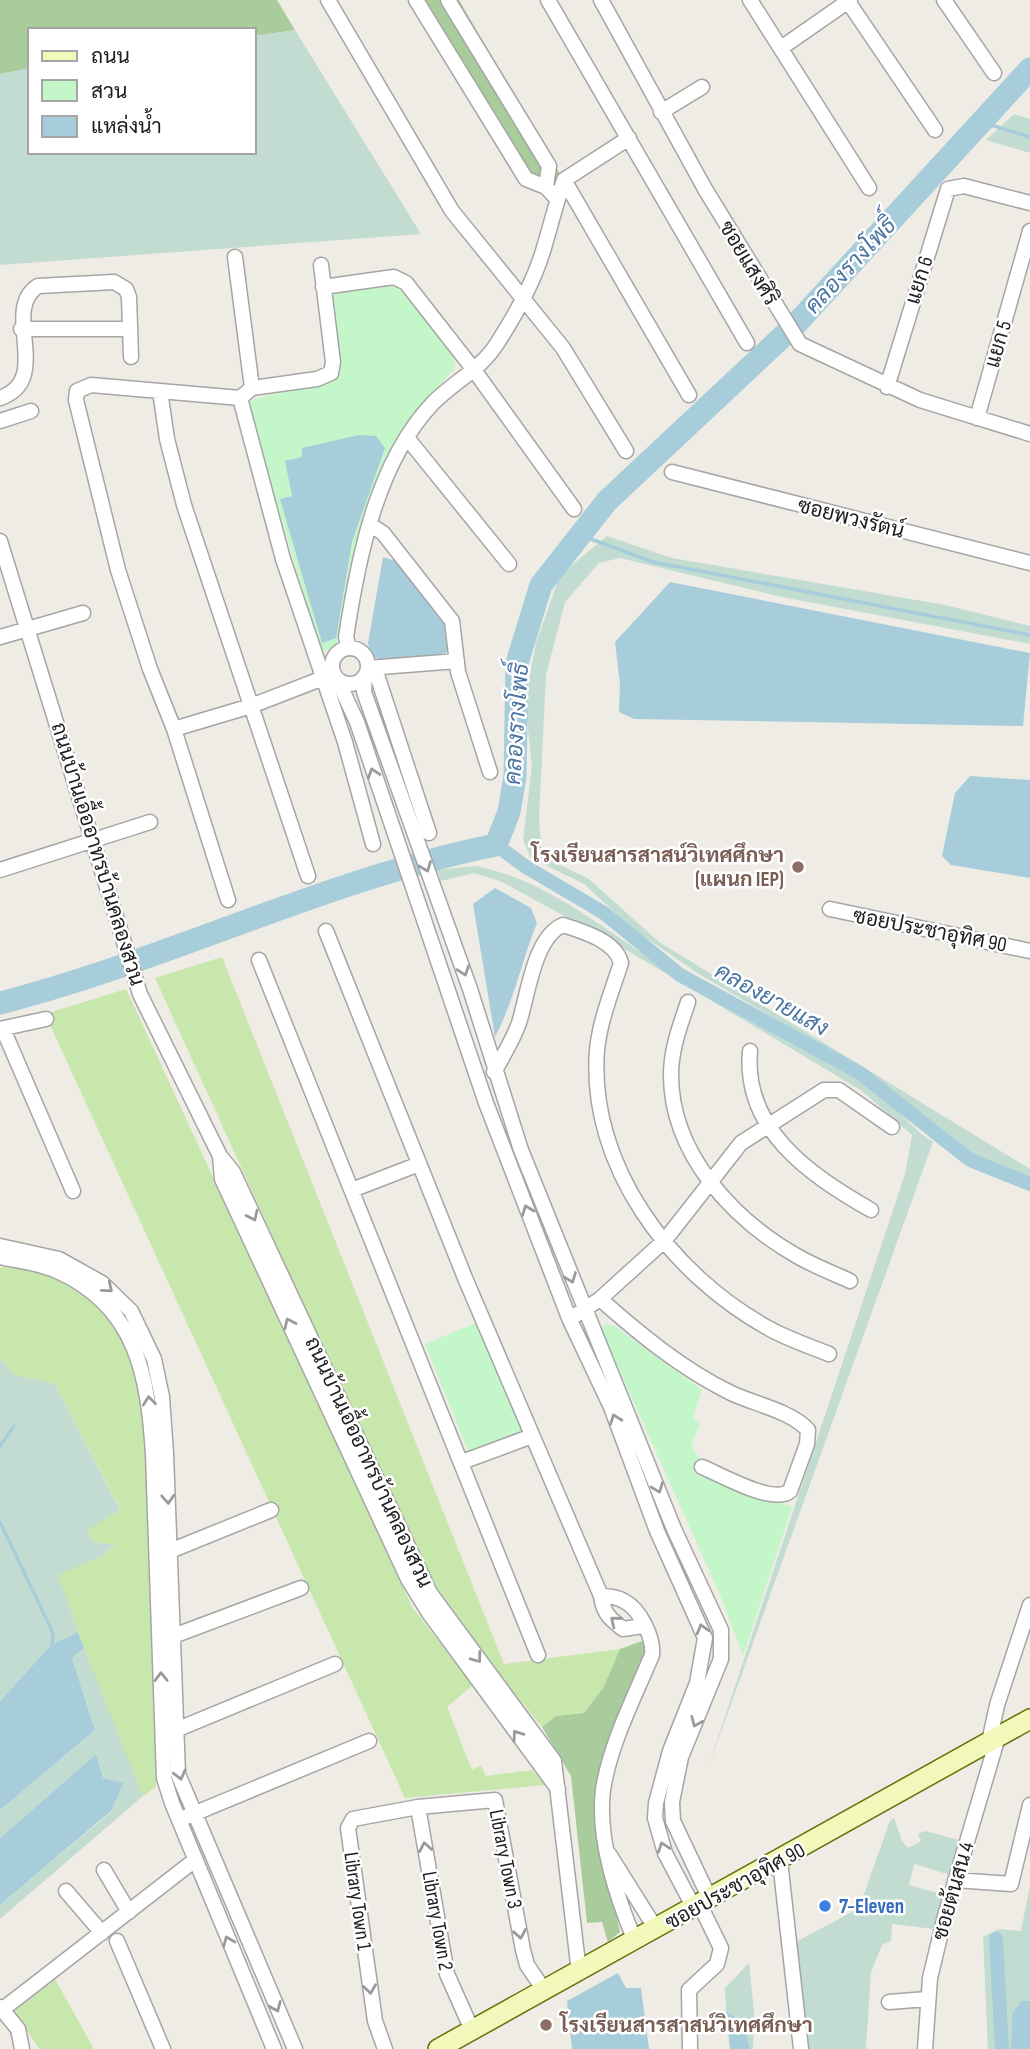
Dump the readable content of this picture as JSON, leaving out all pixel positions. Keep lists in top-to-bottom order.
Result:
{
  "streets": {
    "street": [
      "ซอยแสงศิริ",
      "แยก 6",
      "แยก 5",
      "ซอยพวงรัตน์",
      "ถนนบ้านเอื้ออาทรบ้านคลองสวน",
      "ซอยประชาอุทิศ 90",
      "Library Town 3",
      "ซอยต้นสน 4",
      "Library Town 1",
      "Library Town 2"
    ]
  },
  "crossings": [
    ["ซอยแสงศิริ", "แยก 6"],
    ["ซอยแสงศิริ", "แยก 5"],
    ["ถนนบ้านเอื้ออาทรบ้านคลองสวน", "ซอยประชาอุทิศ 90"],
    ["ซอยประชาอุทิศ 90", "Library Town 3"],
    ["ซอยประชาอุทิศ 90", "ซอยต้นสน 4"],
    ["ซอยประชาอุทิศ 90", "Library Town 2"],
    ["Library Town 3", "Library Town 1"],
    ["Library Town 3", "Library Town 2"],
    ["Library Town 1", "Library Town 2"]
  ],
  "one_way": ["Library Town 1", "Library Town 2"],
  "water": ["คลองรางโพธิ์", "คลองยายแสง"],
  "places": ["โรงเรียนสารสาสน์วิเทศศึกษา (แผนก IEP)", "7-Eleven", "โรงเรียนสารสาสน์วิเทศศึกษา"],
  "legend": ["ถนน", "สวน", "แหล่งน้ำ"]
}
